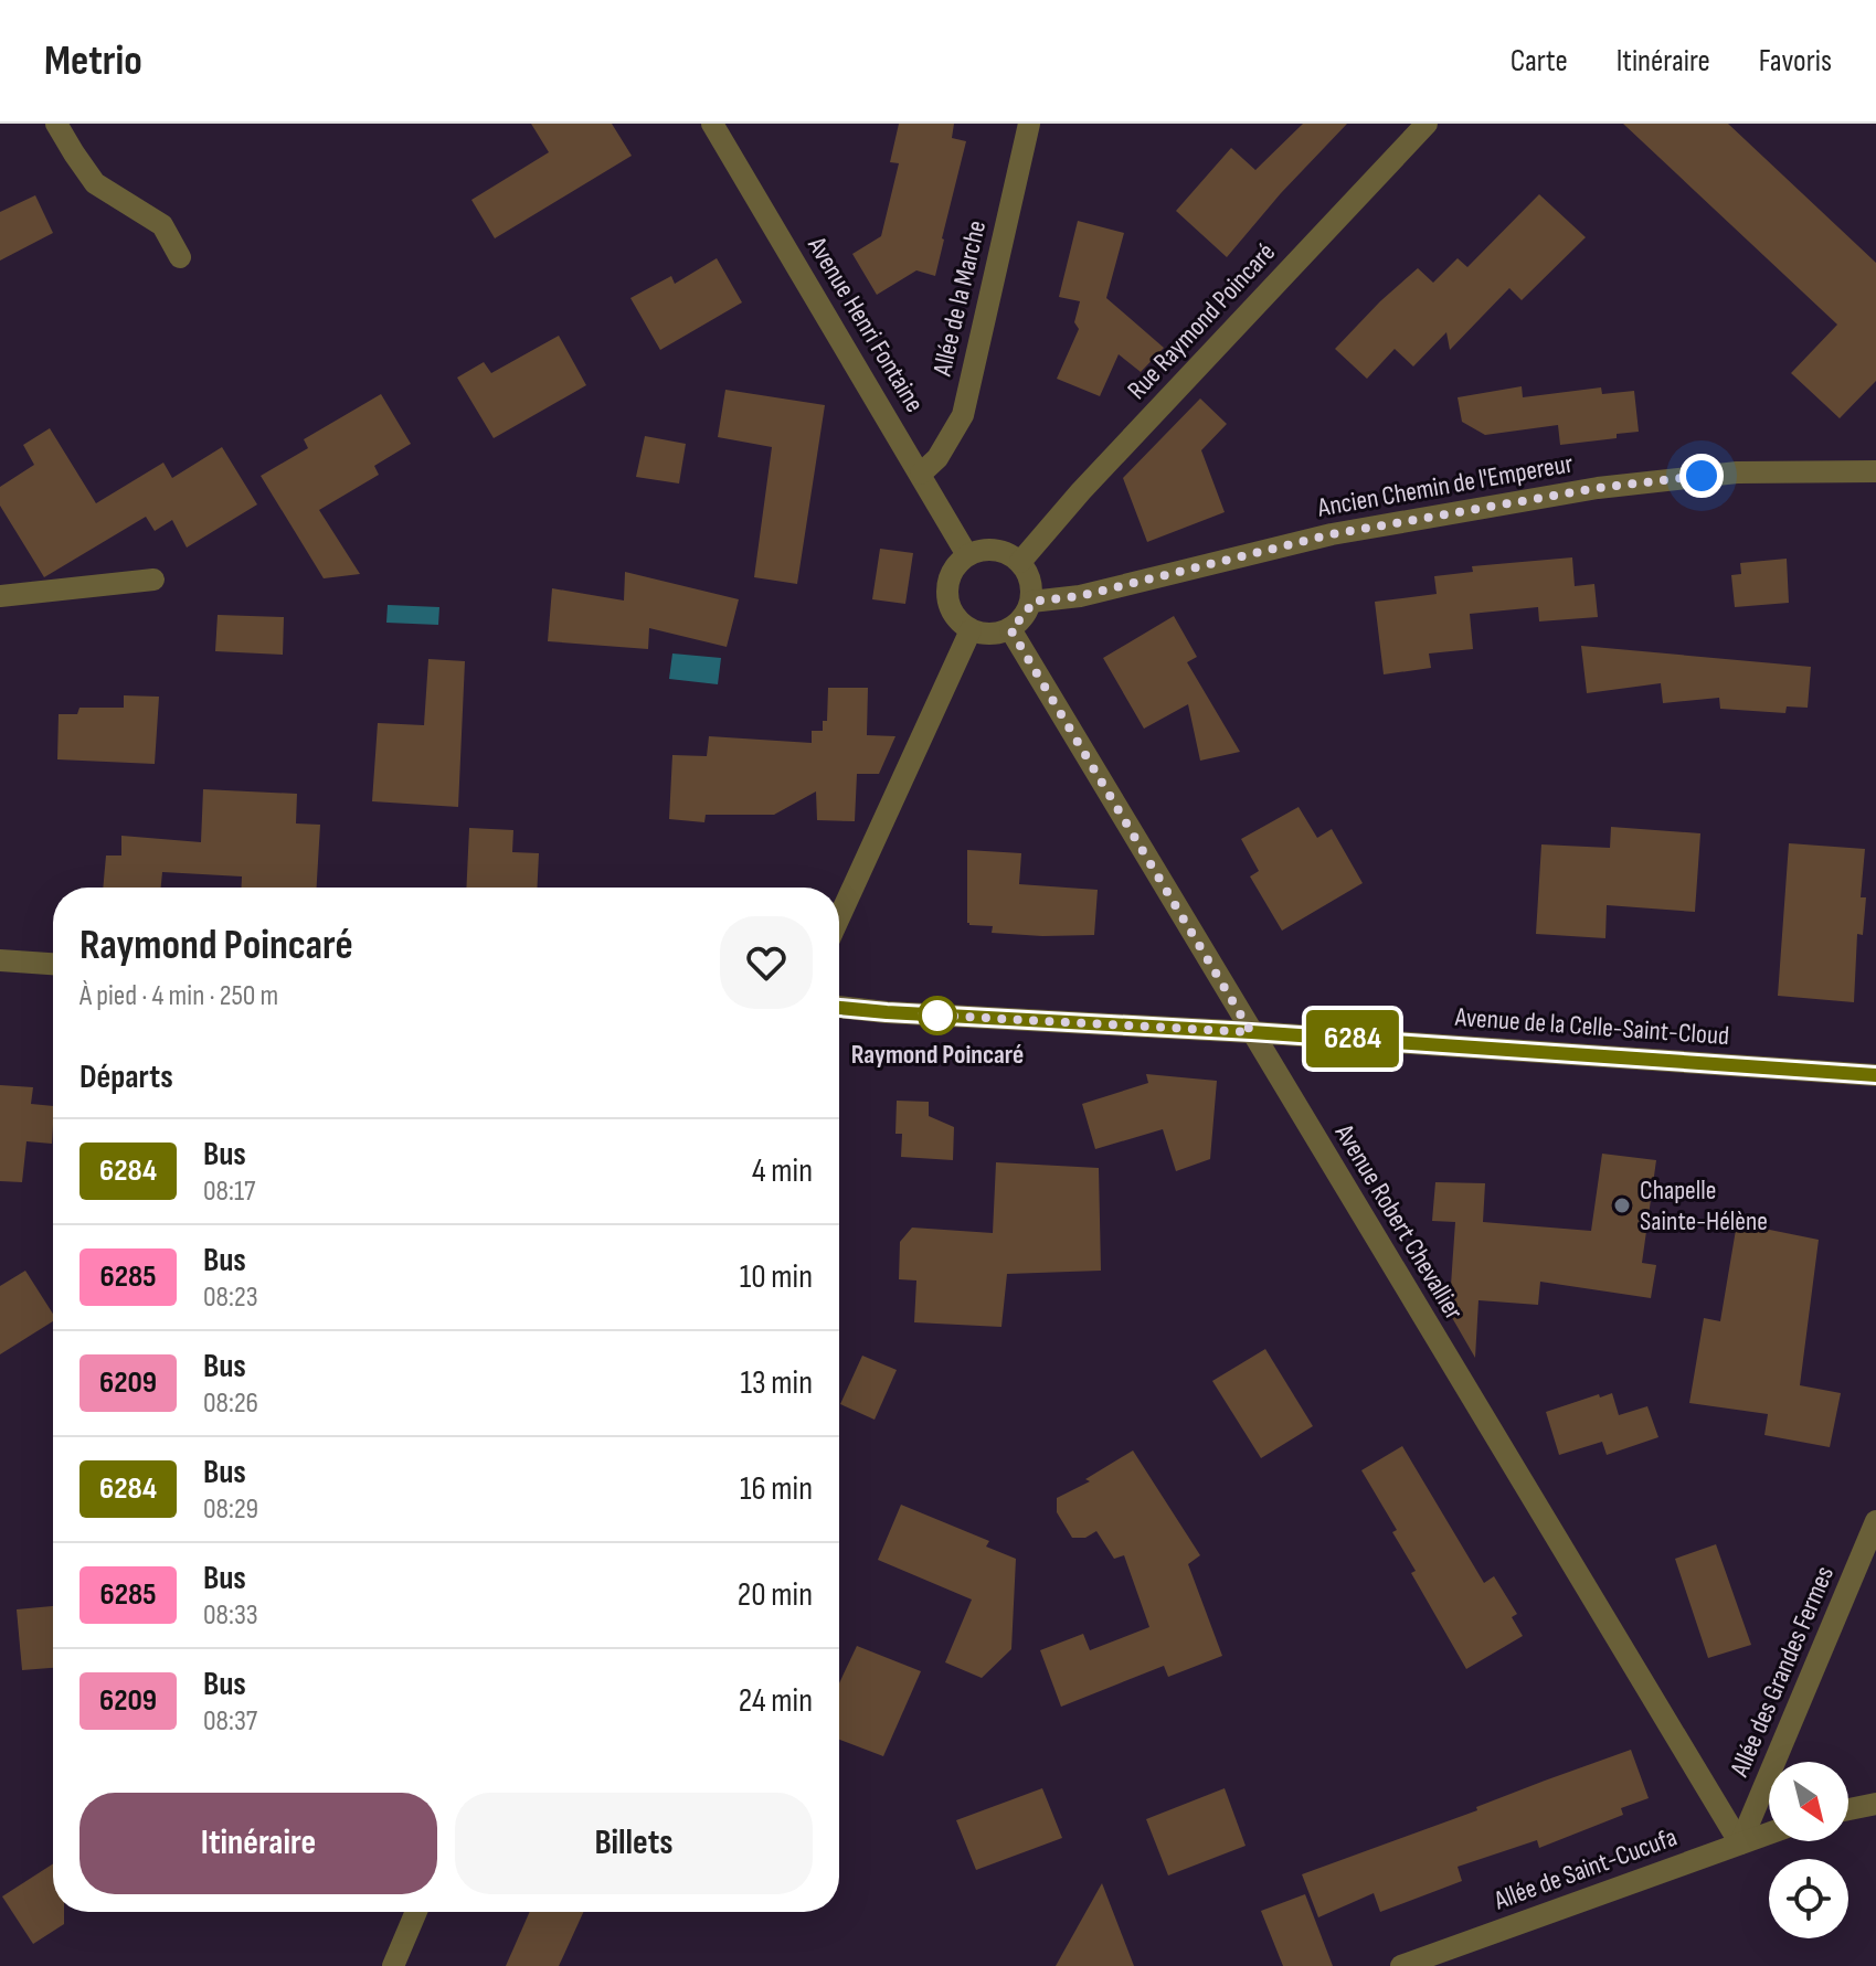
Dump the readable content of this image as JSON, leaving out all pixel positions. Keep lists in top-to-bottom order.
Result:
{
  "streets": {
    "street": [
      "Allée de la Marche",
      "Rue Raymond Poincaré",
      "Avenue Henri Fontaine",
      "Ancien Chemin de l'Empereur",
      "Avenue de la Celle-Saint-Cloud",
      "Avenue Robert Chevallier",
      "Allée des Grandes Fermes",
      "Allée de Saint-Cucufa"
    ]
  },
  "crossings": [
    ["Allée de la Marche", "Avenue Henri Fontaine"],
    ["Rue Raymond Poincaré", "Avenue Henri Fontaine"],
    ["Rue Raymond Poincaré", "Ancien Chemin de l'Empereur"],
    ["Rue Raymond Poincaré", "Avenue Robert Chevallier"],
    ["Avenue Henri Fontaine", "Ancien Chemin de l'Empereur"],
    ["Avenue Henri Fontaine", "Avenue Robert Chevallier"],
    ["Ancien Chemin de l'Empereur", "Avenue Robert Chevallier"],
    ["Avenue de la Celle-Saint-Cloud", "Avenue Robert Chevallier"],
    ["Avenue Robert Chevallier", "Allée des Grandes Fermes"],
    ["Avenue Robert Chevallier", "Allée de Saint-Cucufa"],
    ["Allée des Grandes Fermes", "Allée de Saint-Cucufa"]
  ],
  "places": ["Raymond Poincaré", "Chapelle Sainte-Hélène"],
  "lines": ["bus line 6284"],
  "north": "bottom right",
  "page": {
    "header": "Metrio",
    "nav": ["Carte", "Itinéraire", "Favoris"],
    "on_map": "6284",
    "heading": [
      ["Raymond Poincaré", "À pied · 4 min · 250 m"],
      "Départs"
    ],
    "list": [
      {
        "mark": "6284",
        "name": "Bus",
        "note": "08:17",
        "value": "4 min"
      },
      {
        "mark": "6285",
        "name": "Bus",
        "note": "08:23",
        "value": "10 min"
      },
      {
        "mark": "6209",
        "name": "Bus",
        "note": "08:26",
        "value": "13 min"
      },
      {
        "mark": "6284",
        "name": "Bus",
        "note": "08:29",
        "value": "16 min"
      },
      {
        "mark": "6285",
        "name": "Bus",
        "note": "08:33",
        "value": "20 min"
      },
      {
        "mark": "6209",
        "name": "Bus",
        "note": "08:37",
        "value": "24 min"
      }
    ],
    "buttons": ["Itinéraire", "Billets"]
  }
}
